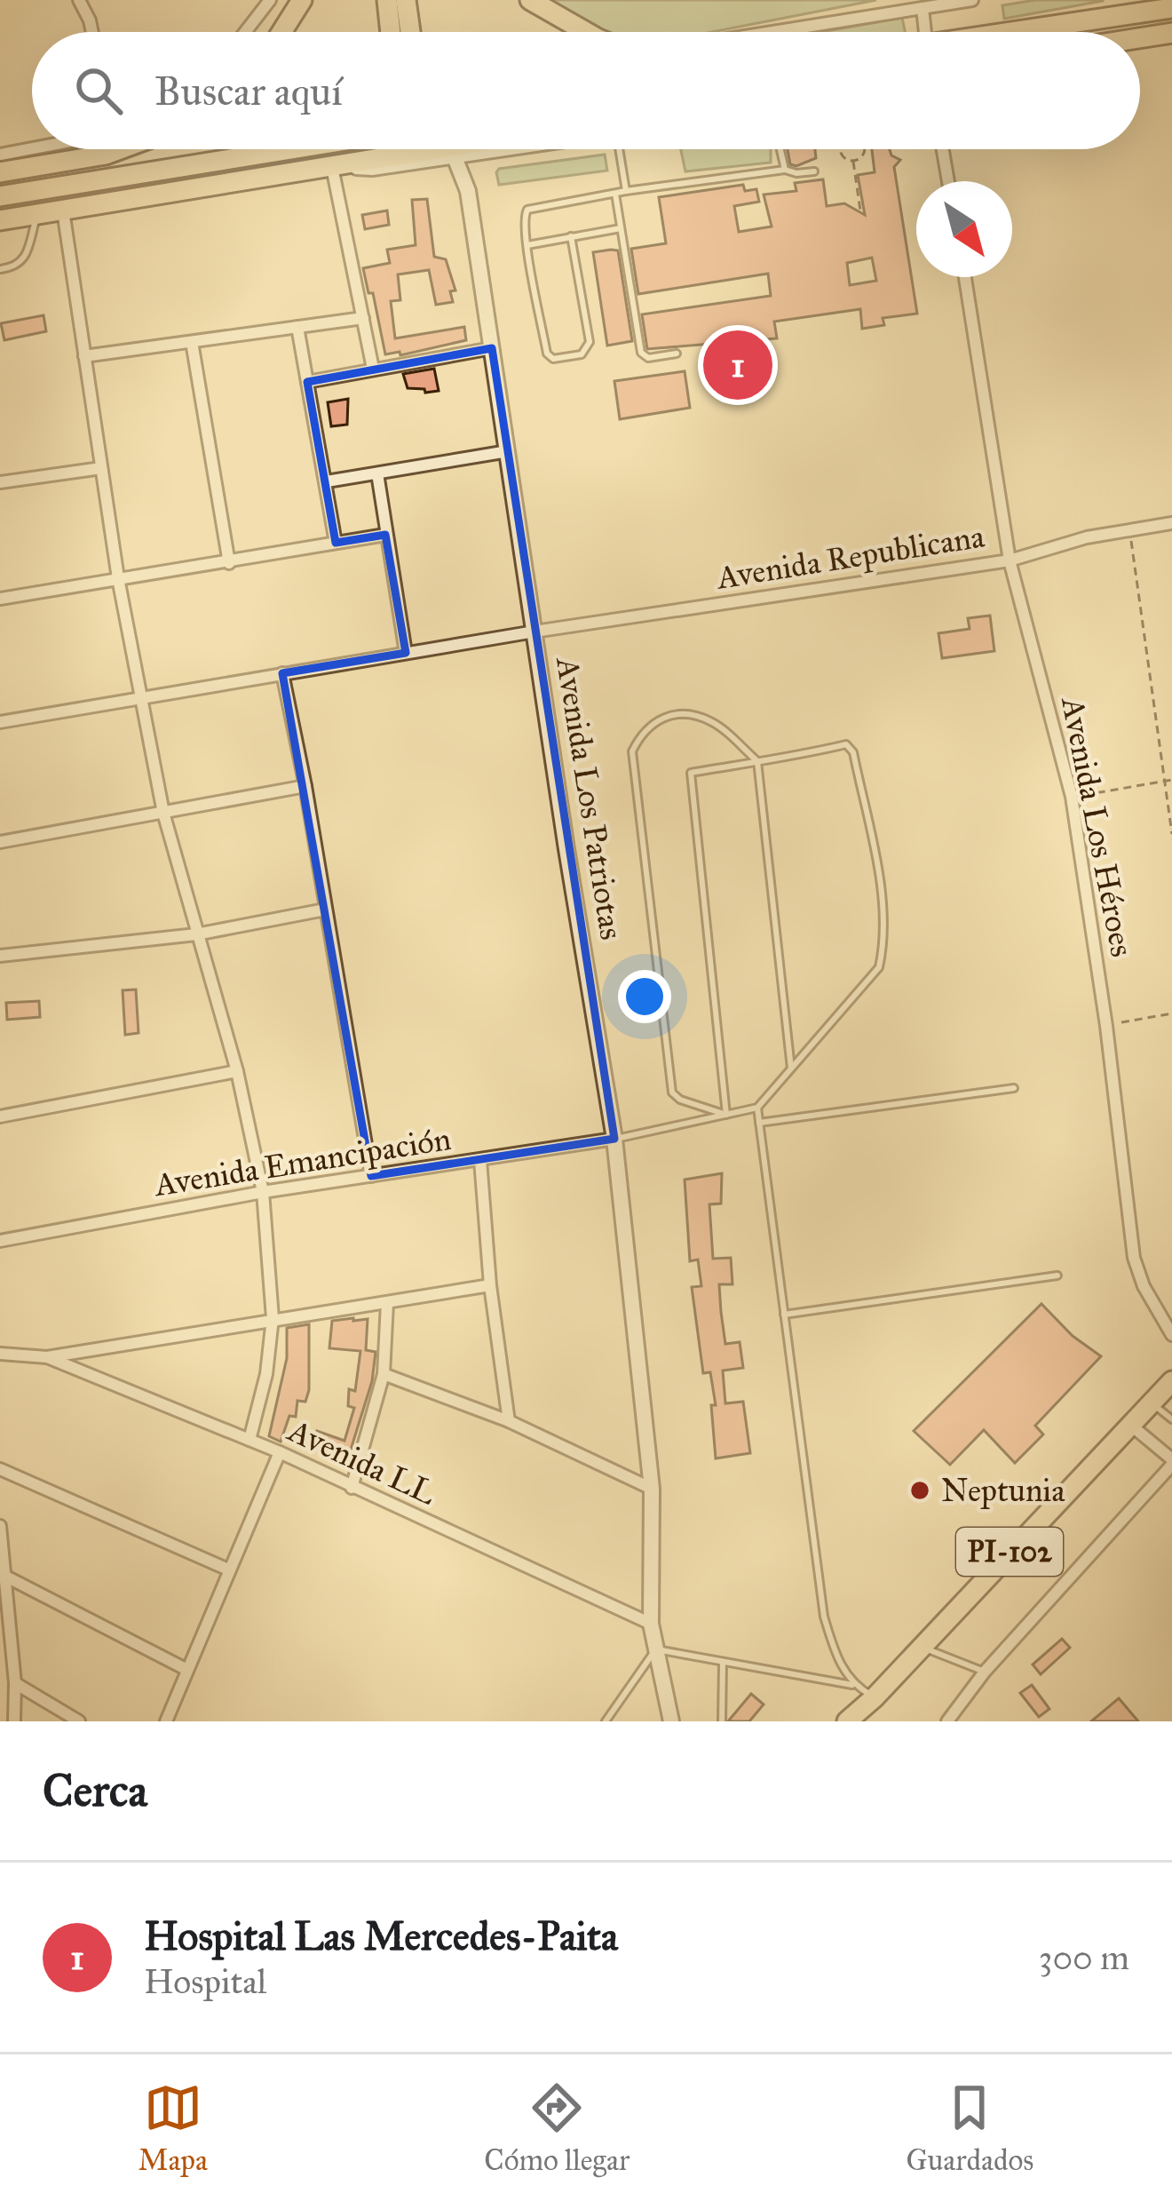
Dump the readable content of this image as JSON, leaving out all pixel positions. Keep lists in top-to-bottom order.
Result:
{
  "streets": {
    "main road": ["PI-102"],
    "street": [
      "Avenida Republicana",
      "Avenida Los Patriotas",
      "Avenida Los Héroes",
      "Avenida Emancipación",
      "Avenida LL"
    ]
  },
  "crossings": [
    ["Avenida Republicana", "Avenida Los Patriotas"],
    ["Avenida Republicana", "Avenida Los Héroes"],
    ["Avenida Los Patriotas", "Avenida Emancipación"],
    ["Avenida Los Patriotas", "Avenida LL"]
  ],
  "places": ["Neptunia"],
  "north": "bottom right",
  "page": {
    "search": "Buscar aquí",
    "pins": "1",
    "heading": "Cerca",
    "list": [
      {
        "mark": "1",
        "name": "Hospital Las Mercedes-Paita",
        "note": "Hospital",
        "value": "300 m"
      }
    ],
    "nav": ["Mapa", "Cómo llegar", "Guardados"]
  }
}
